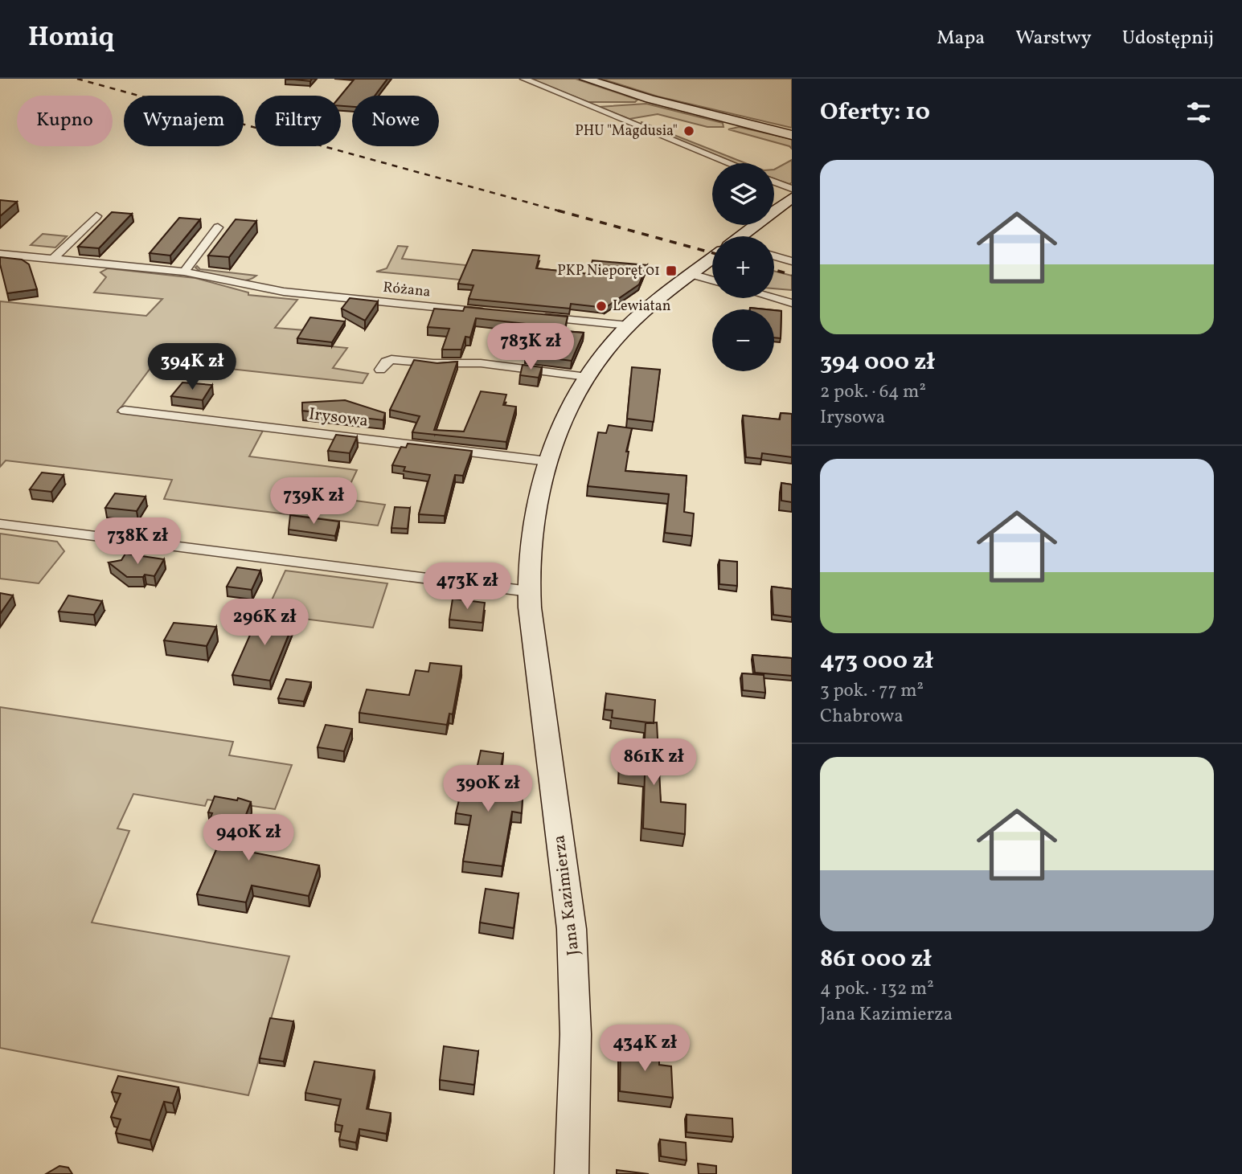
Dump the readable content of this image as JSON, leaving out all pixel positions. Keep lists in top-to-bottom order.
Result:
{
  "streets": {
    "main road": ["Jana Kazimierza"],
    "street": ["Różana", "Irysowa"]
  },
  "crossings": [
    ["Irysowa", "Jana Kazimierza"]
  ],
  "places": {
    "other": ["PHU \"Magdusia\"", "Lewiatan"],
    "transit": ["PKP Nieporęt 01"]
  },
  "page": {
    "header": "Homiq",
    "nav": ["Mapa", "Warstwy", "Udostępnij"],
    "heading": "Oferty: 10",
    "chip": [
      "Kupno",
      "Wynajem",
      "Filtry",
      "Nowe"
    ],
    "list": [
      {
        "name": "394 000 zł",
        "note": "2 pok. · 64 m² · Irysowa"
      },
      {
        "name": "473 000 zł",
        "note": "3 pok. · 77 m² · Chabrowa"
      },
      {
        "name": "861 000 zł",
        "note": "4 pok. · 132 m² · Jana Kazimierza"
      }
    ],
    "map_buttons": ["+", "−"],
    "price": [
      "783K zł",
      "394K zł",
      "739K zł",
      "738K zł",
      "473K zł",
      "296K zł",
      "861K zł",
      "390K zł",
      "940K zł",
      "434K zł"
    ]
  }
}
